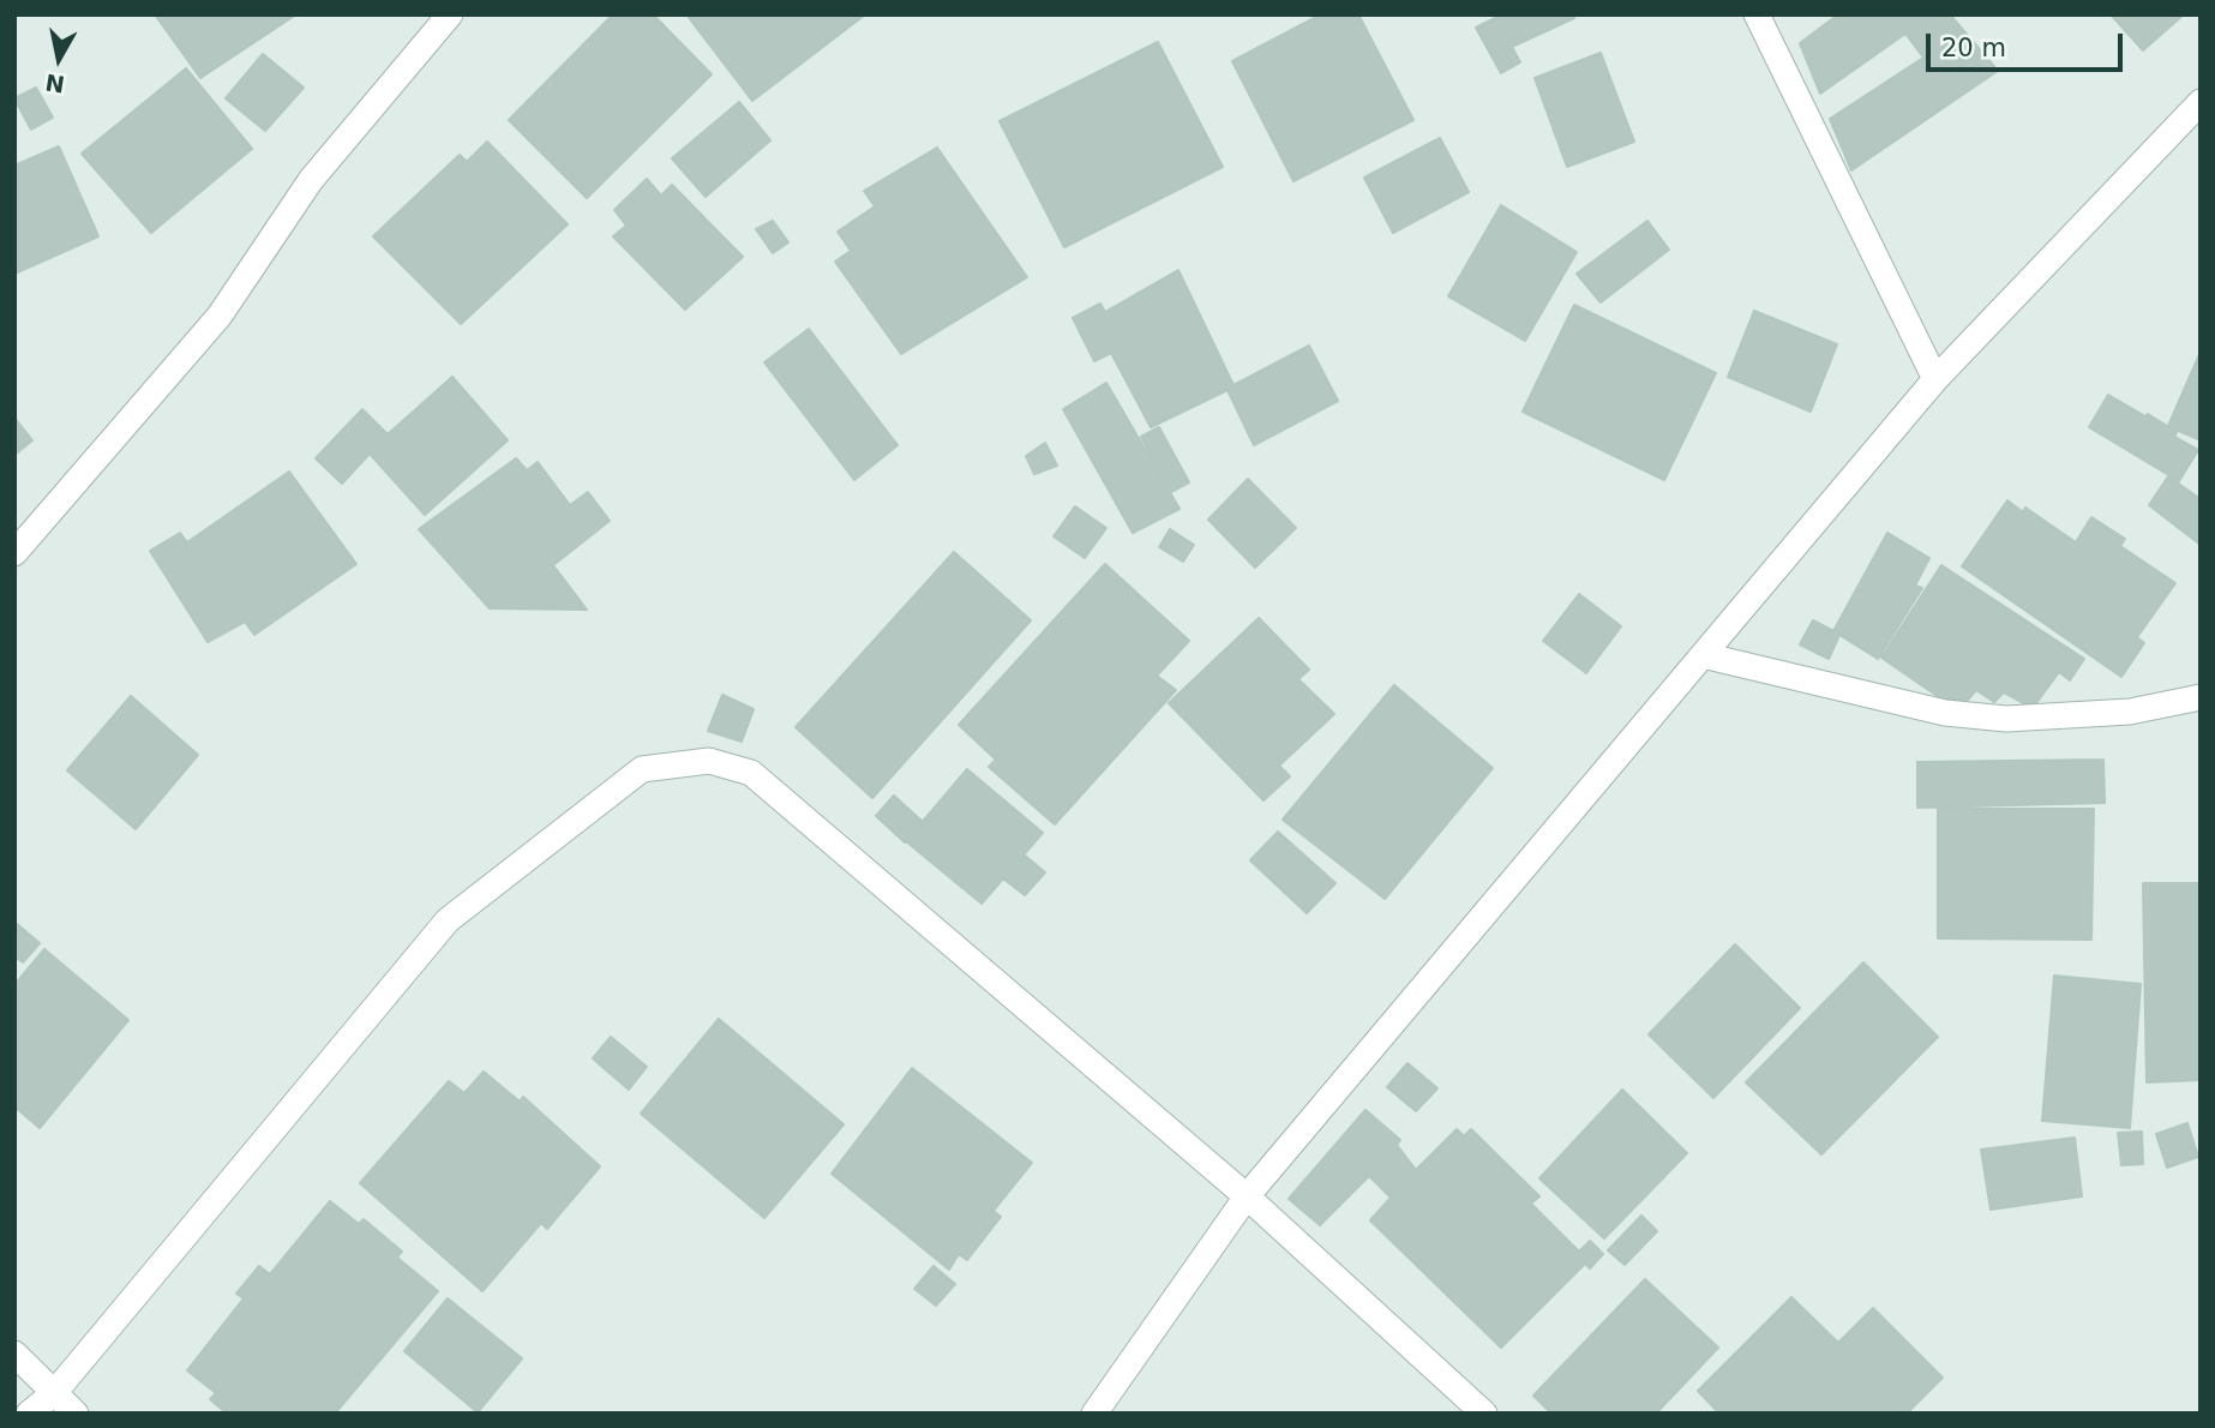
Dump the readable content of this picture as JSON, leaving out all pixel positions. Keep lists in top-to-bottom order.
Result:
{
  "scale_bar": "20 m",
  "north": "bottom"
}
